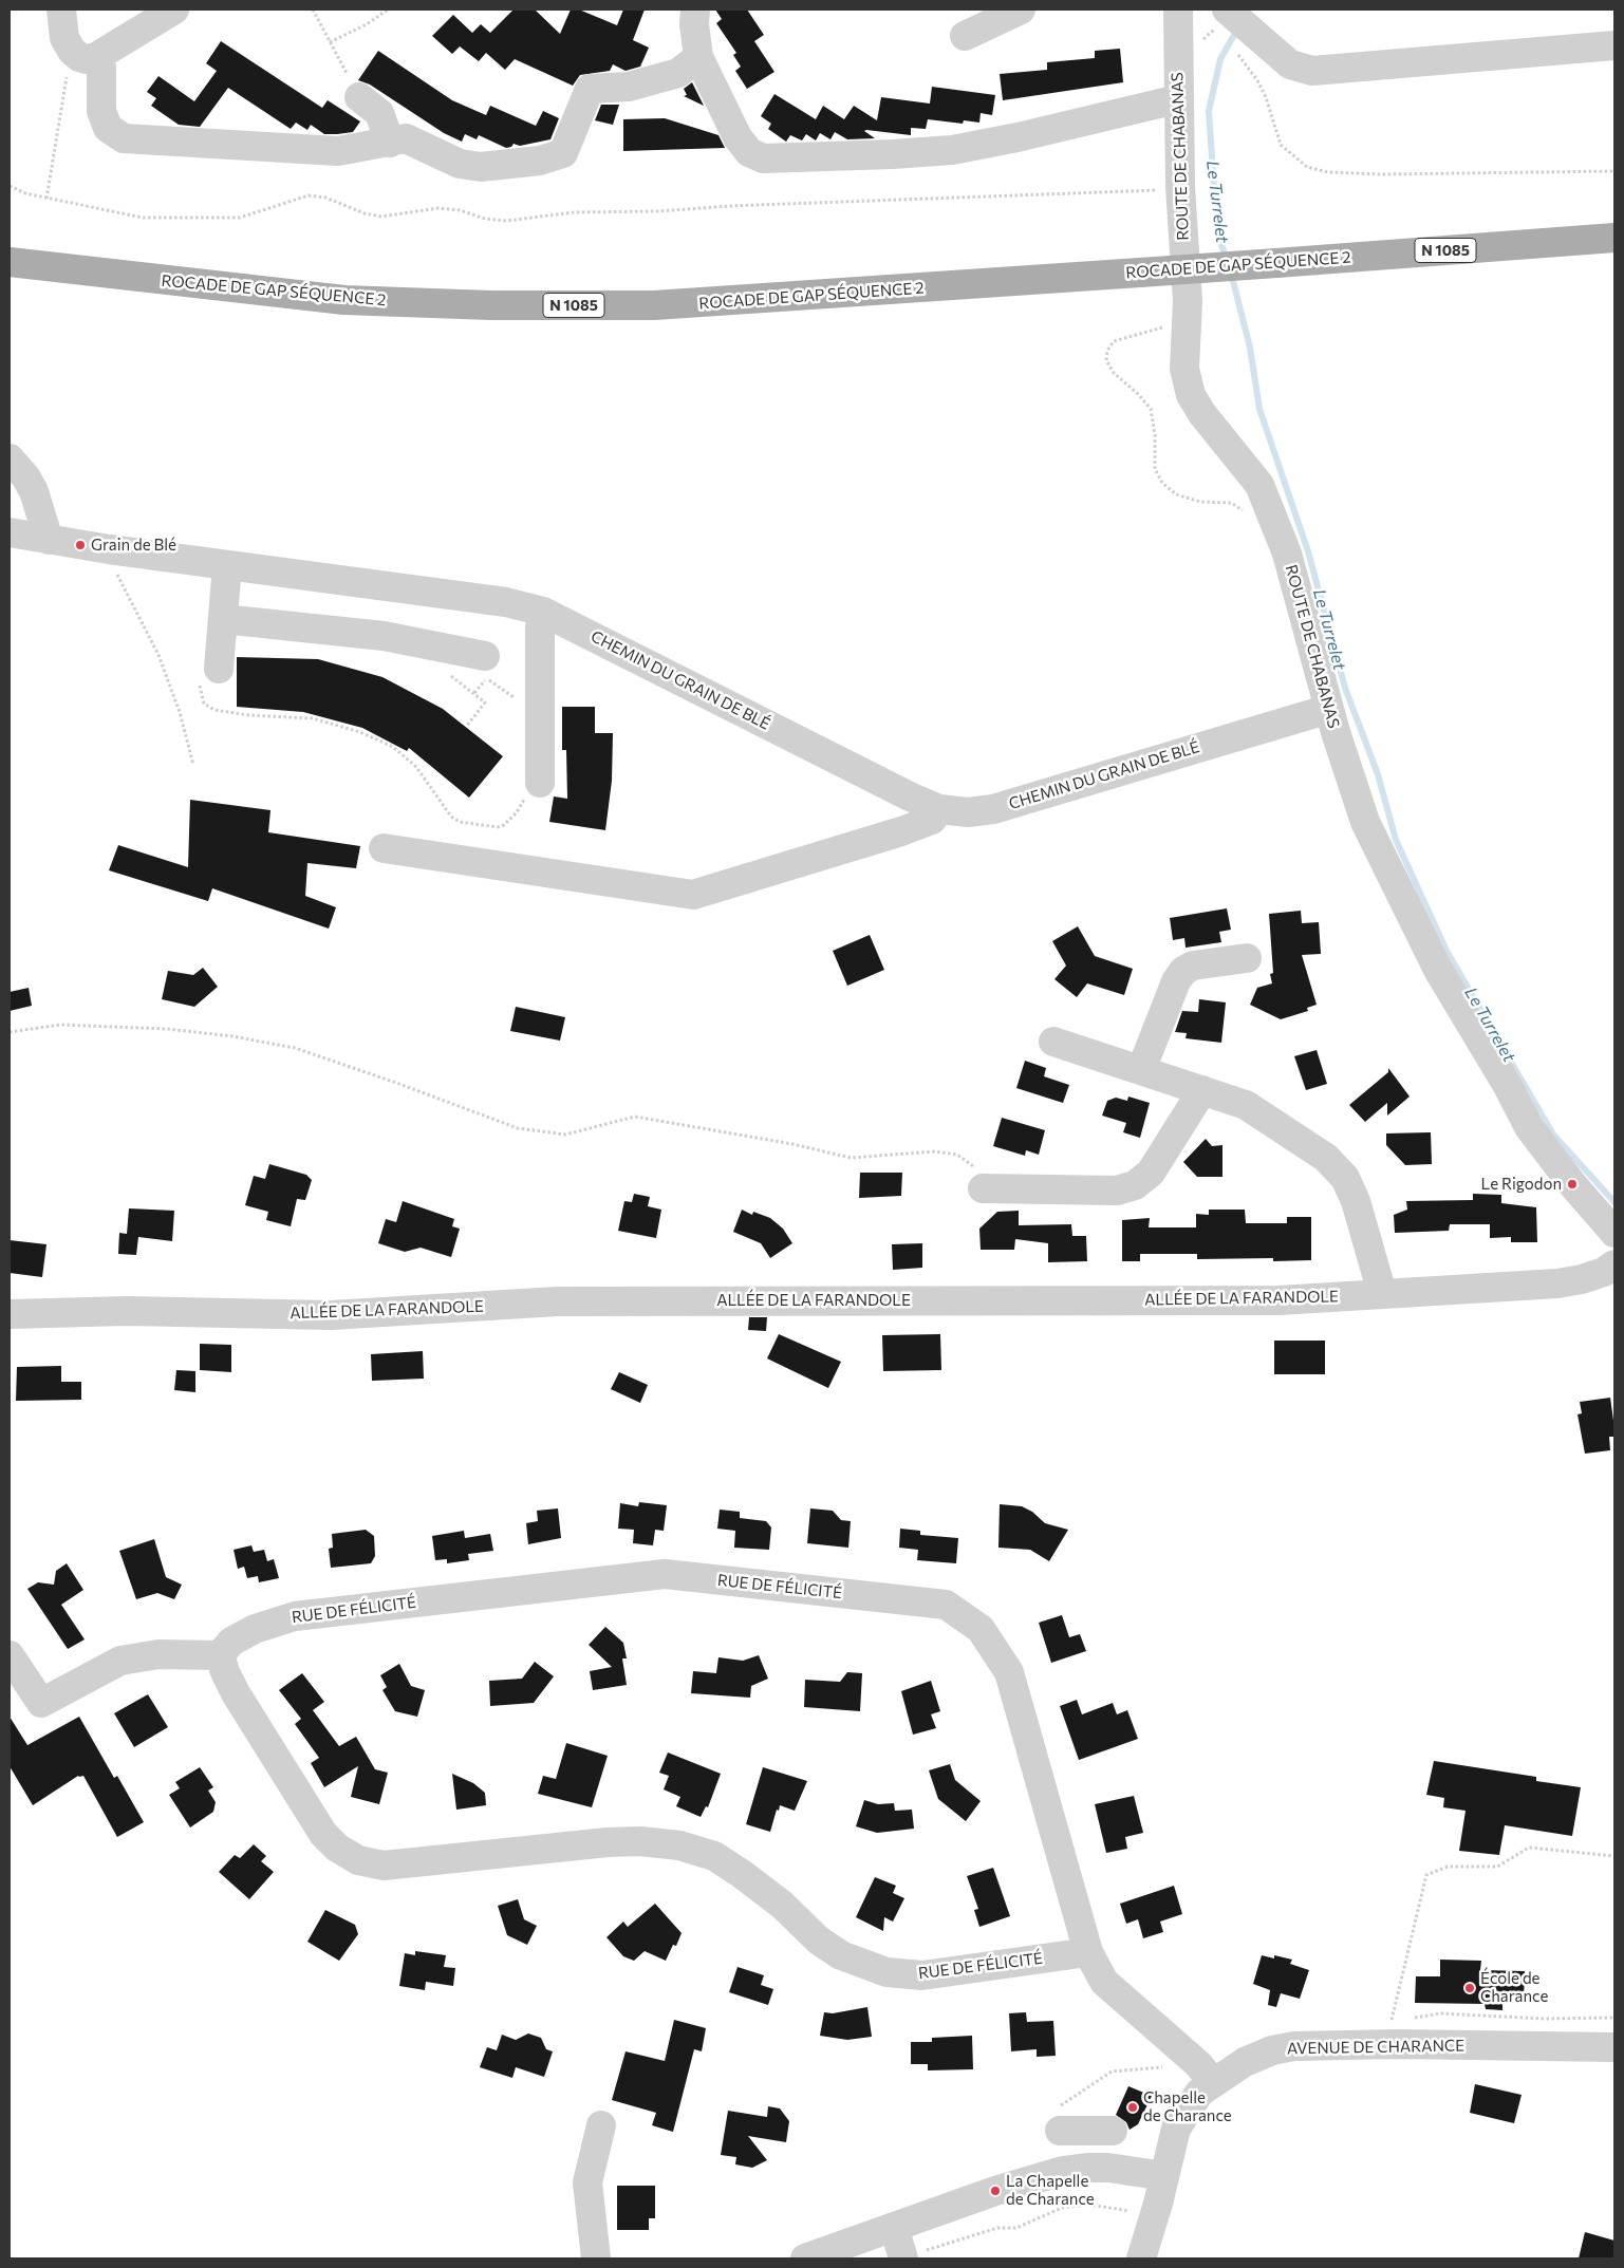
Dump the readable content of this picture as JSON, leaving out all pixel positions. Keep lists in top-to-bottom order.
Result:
{
  "streets": {
    "main road": ["N 1085", "ROCADE DE GAP SÉQUENCE 2"],
    "street": [
      "ROUTE DE CHABANAS",
      "CHEMIN DU GRAIN DE BLÉ",
      "ALLÉE DE LA FARANDOLE",
      "RUE DE FÉLICITÉ",
      "AVENUE DE CHARANCE"
    ]
  },
  "crossings": [
    ["ROUTE DE CHABANAS", "CHEMIN DU GRAIN DE BLÉ"],
    ["RUE DE FÉLICITÉ", "AVENUE DE CHARANCE"]
  ],
  "water": ["Le Turrelet"],
  "places": [
    "Grain de Blé",
    "Le Rigodon",
    "École de Charance",
    "Chapelle de Charance",
    "La Chapelle de Charance"
  ]
}
